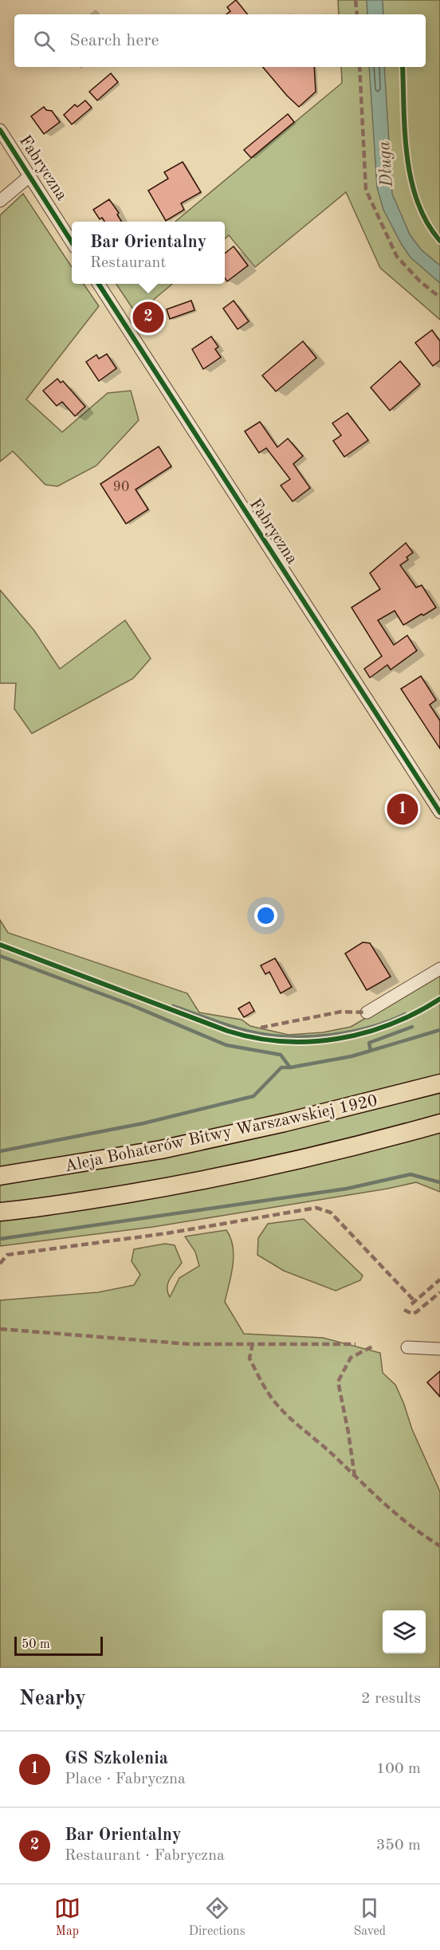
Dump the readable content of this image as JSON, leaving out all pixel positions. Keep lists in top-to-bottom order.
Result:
{
  "streets": {
    "highway": ["Aleja Bohaterów Bitwy Warszawskiej 1920"],
    "street": ["Fabryczna"]
  },
  "water": ["Długa"],
  "house_numbers": ["90"],
  "scale_bar": "50 m",
  "page": {
    "search": "Search here",
    "popup": ["Bar Orientalny", "Restaurant"],
    "pins": ["2", "1"],
    "scale": "50 m",
    "heading": ["Nearby", "2 results"],
    "list": [
      {
        "mark": "1",
        "name": "GS Szkolenia",
        "note": "Place · Fabryczna",
        "value": "100 m"
      },
      {
        "mark": "2",
        "name": "Bar Orientalny",
        "note": "Restaurant · Fabryczna",
        "value": "350 m"
      }
    ],
    "nav": ["Map", "Directions", "Saved"]
  }
}
